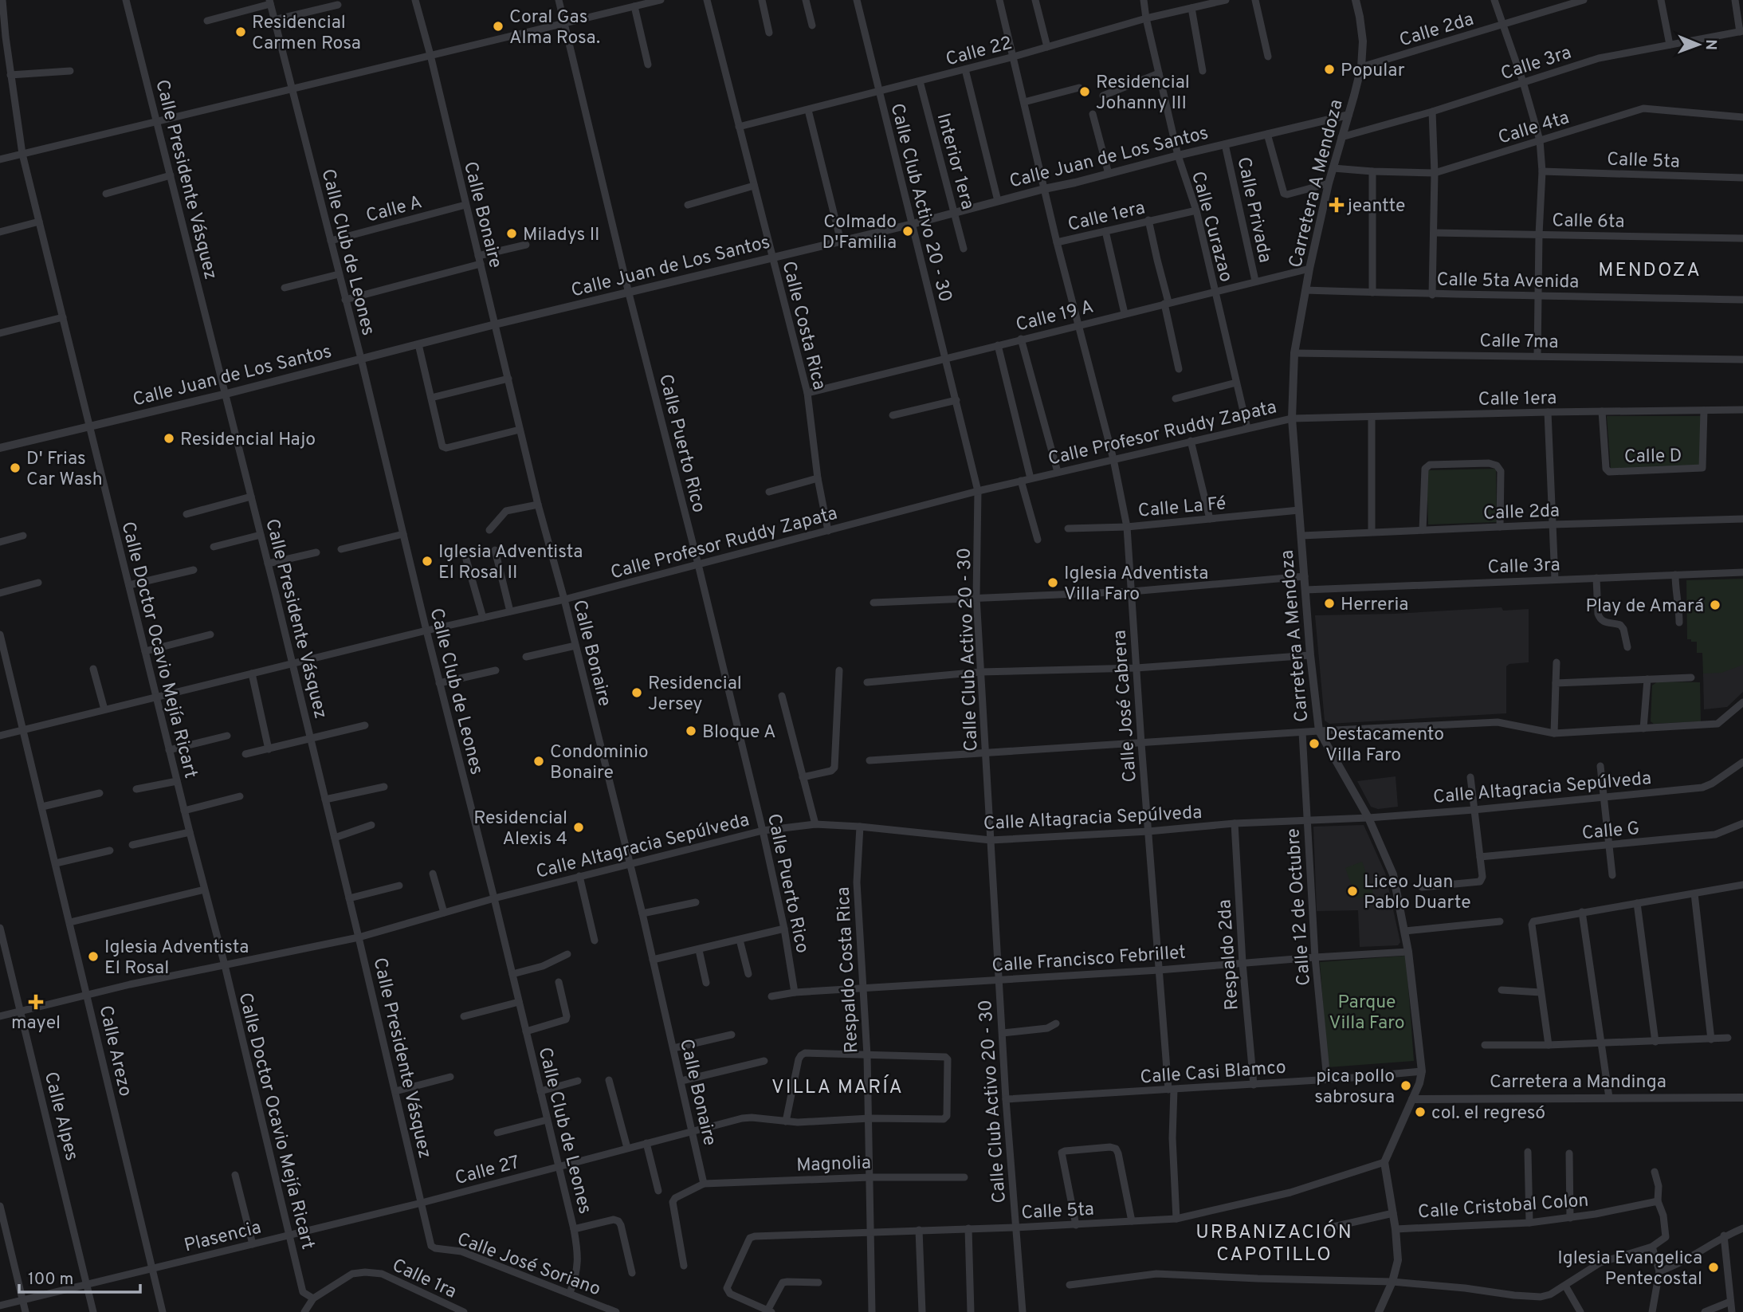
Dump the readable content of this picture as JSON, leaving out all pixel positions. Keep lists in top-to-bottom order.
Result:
{
  "streets": {
    "street": [
      "Calle 2da",
      "Calle 22",
      "Calle 3ra",
      "Calle 4ta",
      "Calle Juan de Los Santos",
      "Calle 5ta",
      "Interior 1era",
      "Calle Presidente Vásquez",
      "Carretera A Mendoza",
      "Calle Club Activo 20 - 30",
      "Calle A",
      "Calle Privada",
      "Calle Bonaire",
      "Calle 1era",
      "Calle 6ta",
      "Calle Curazao",
      "Calle Club de Leones",
      "Calle 5ta Avenida",
      "Calle 19 A",
      "Calle Costa Rica",
      "Calle 7ma",
      "Calle Profesor Ruddy Zapata",
      "Calle Puerto Rico",
      "Calle D",
      "Calle La Fé",
      "Calle Doctor Ocavio Mejía Ricart",
      "Calle José Cabrera",
      "Calle Altagracia Sepúlveda",
      "Calle G",
      "Calle 12 de Octubre",
      "Respaldo 2da",
      "Calle Francisco Febrillet",
      "Respaldo Costa Rica",
      "Calle Arezo",
      "Calle Casi Blamco",
      "Carretera a Mandinga",
      "Calle Alpes",
      "Magnolia",
      "Calle 27",
      "Calle Cristobal Colon",
      "Plasencia",
      "Calle José Soriano",
      "Calle 1ra"
    ]
  },
  "crossings": [
    ["Calle 2da", "Carretera A Mendoza"],
    ["Calle 22", "Interior 1era"],
    ["Calle 22", "Calle Club Activo 20 - 30"],
    ["Calle 22", "Calle Curazao"],
    ["Calle 22", "Calle Costa Rica"],
    ["Calle 22", "Calle José Cabrera"],
    ["Calle 3ra", "Carretera A Mendoza"],
    ["Calle 4ta", "Carretera A Mendoza"],
    ["Calle Juan de Los Santos", "Interior 1era"],
    ["Calle Juan de Los Santos", "Calle Presidente Vásquez"],
    ["Calle Juan de Los Santos", "Carretera A Mendoza"],
    ["Calle Juan de Los Santos", "Calle Club Activo 20 - 30"],
    ["Calle Juan de Los Santos", "Calle Privada"],
    ["Calle Juan de Los Santos", "Calle Bonaire"],
    ["Calle Juan de Los Santos", "Calle Curazao"],
    ["Calle Juan de Los Santos", "Calle Club de Leones"],
    ["Calle Juan de Los Santos", "Calle Costa Rica"],
    ["Calle Juan de Los Santos", "Calle Puerto Rico"],
    ["Calle Juan de Los Santos", "Calle Doctor Ocavio Mejía Ricart"],
    ["Calle Juan de Los Santos", "Calle José Cabrera"],
    ["Calle 5ta", "Carretera A Mendoza"],
    ["Calle 5ta", "Calle Club Activo 20 - 30"],
    ["Calle 5ta", "Calle José Cabrera"],
    ["Calle 5ta", "Respaldo Costa Rica"],
    ["Calle Presidente Vásquez", "Calle Profesor Ruddy Zapata"],
    ["Calle Presidente Vásquez", "Calle Altagracia Sepúlveda"],
    ["Calle Presidente Vásquez", "Calle 27"],
    ["Calle Presidente Vásquez", "Calle José Soriano"],
    ["Carretera A Mendoza", "Calle 1era"],
    ["Carretera A Mendoza", "Calle 5ta Avenida"],
    ["Carretera A Mendoza", "Calle 19 A"],
    ["Carretera A Mendoza", "Calle 7ma"],
    ["Carretera A Mendoza", "Calle Profesor Ruddy Zapata"],
    ["Carretera A Mendoza", "Calle La Fé"],
    ["Carretera A Mendoza", "Calle Altagracia Sepúlveda"],
    ["Carretera A Mendoza", "Calle Francisco Febrillet"],
    ["Carretera A Mendoza", "Calle Casi Blamco"],
    ["Carretera A Mendoza", "Carretera a Mandinga"],
    ["Calle Club Activo 20 - 30", "Calle 19 A"],
    ["Calle Club Activo 20 - 30", "Calle Profesor Ruddy Zapata"],
    ["Calle Club Activo 20 - 30", "Calle Altagracia Sepúlveda"],
    ["Calle Club Activo 20 - 30", "Calle Francisco Febrillet"],
    ["Calle Club Activo 20 - 30", "Calle Casi Blamco"],
    ["Calle A", "Calle Bonaire"],
    ["Calle A", "Calle Club de Leones"],
    ["Calle Privada", "Calle 19 A"],
    ["Calle Bonaire", "Calle Profesor Ruddy Zapata"],
    ["Calle Bonaire", "Calle Altagracia Sepúlveda"],
    ["Calle Bonaire", "Magnolia"],
    ["Calle Bonaire", "Calle 27"],
    ["Calle 1era", "Calle Curazao"],
    ["Calle 1era", "Calle Profesor Ruddy Zapata"],
    ["Calle 1era", "Calle D"],
    ["Calle 1era", "Calle José Cabrera"],
    ["Calle Curazao", "Calle 19 A"],
    ["Calle Curazao", "Calle Profesor Ruddy Zapata"],
    ["Calle Club de Leones", "Calle Profesor Ruddy Zapata"],
    ["Calle Club de Leones", "Calle Altagracia Sepúlveda"],
    ["Calle Club de Leones", "Calle 27"],
    ["Calle Club de Leones", "Calle José Soriano"],
    ["Calle 19 A", "Calle Costa Rica"],
    ["Calle 19 A", "Calle José Cabrera"],
    ["Calle Costa Rica", "Calle Profesor Ruddy Zapata"],
    ["Calle Profesor Ruddy Zapata", "Calle Puerto Rico"],
    ["Calle Profesor Ruddy Zapata", "Calle Doctor Ocavio Mejía Ricart"],
    ["Calle Profesor Ruddy Zapata", "Calle José Cabrera"],
    ["Calle Profesor Ruddy Zapata", "Calle Arezo"],
    ["Calle Puerto Rico", "Calle Altagracia Sepúlveda"],
    ["Calle Puerto Rico", "Calle Francisco Febrillet"],
    ["Calle La Fé", "Calle José Cabrera"],
    ["Calle Doctor Ocavio Mejía Ricart", "Calle Altagracia Sepúlveda"],
    ["Calle Doctor Ocavio Mejía Ricart", "Calle 27"],
    ["Calle Doctor Ocavio Mejía Ricart", "Plasencia"],
    ["Calle Doctor Ocavio Mejía Ricart", "Calle 1ra"],
    ["Calle José Cabrera", "Calle Altagracia Sepúlveda"],
    ["Calle José Cabrera", "Calle Francisco Febrillet"],
    ["Calle José Cabrera", "Calle Casi Blamco"],
    ["Calle Altagracia Sepúlveda", "Calle 12 de Octubre"],
    ["Calle Altagracia Sepúlveda", "Respaldo 2da"],
    ["Calle Altagracia Sepúlveda", "Respaldo Costa Rica"],
    ["Calle Altagracia Sepúlveda", "Calle Arezo"],
    ["Calle Altagracia Sepúlveda", "Calle Alpes"],
    ["Calle 12 de Octubre", "Calle Francisco Febrillet"],
    ["Calle 12 de Octubre", "Calle Casi Blamco"],
    ["Respaldo 2da", "Calle Francisco Febrillet"],
    ["Respaldo 2da", "Calle Casi Blamco"],
    ["Calle Francisco Febrillet", "Respaldo Costa Rica"],
    ["Respaldo Costa Rica", "Magnolia"],
    ["Respaldo Costa Rica", "Calle 27"],
    ["Calle Arezo", "Plasencia"],
    ["Calle Alpes", "Plasencia"],
    ["Calle 27", "Plasencia"]
  ],
  "districts": ["MENDOZA", "VILLA MARÍA", "URBANIZACIÓN CAPOTILLO"],
  "parks": ["Parque Villa Faro"],
  "places": {
    "other": [
      "Coral Gas Alma Rosa.",
      "Residencial Carmen Rosa",
      "Popular",
      "Residencial Johanny III",
      "Colmado D'Familia",
      "Miladys II",
      "Residencial Hajo",
      "D' Frias Car Wash",
      "Iglesia Adventista El Rosal II",
      "Iglesia Adventista Villa Faro",
      "Herreria",
      "Play de Amará",
      "Residencial Jersey",
      "Bloque A",
      "Destacamento Villa Faro",
      "Condominio Bonaire",
      "Residencial Alexis 4",
      "Liceo Juan Pablo Duarte",
      "Iglesia Adventista El Rosal",
      "pica pollo sabrosura",
      "col. el regresó",
      "Iglesia Evangelica Pentecostal"
    ],
    "health": ["jeantte", "mayel"]
  },
  "scale_bar": "100 m",
  "north": "right"
}
